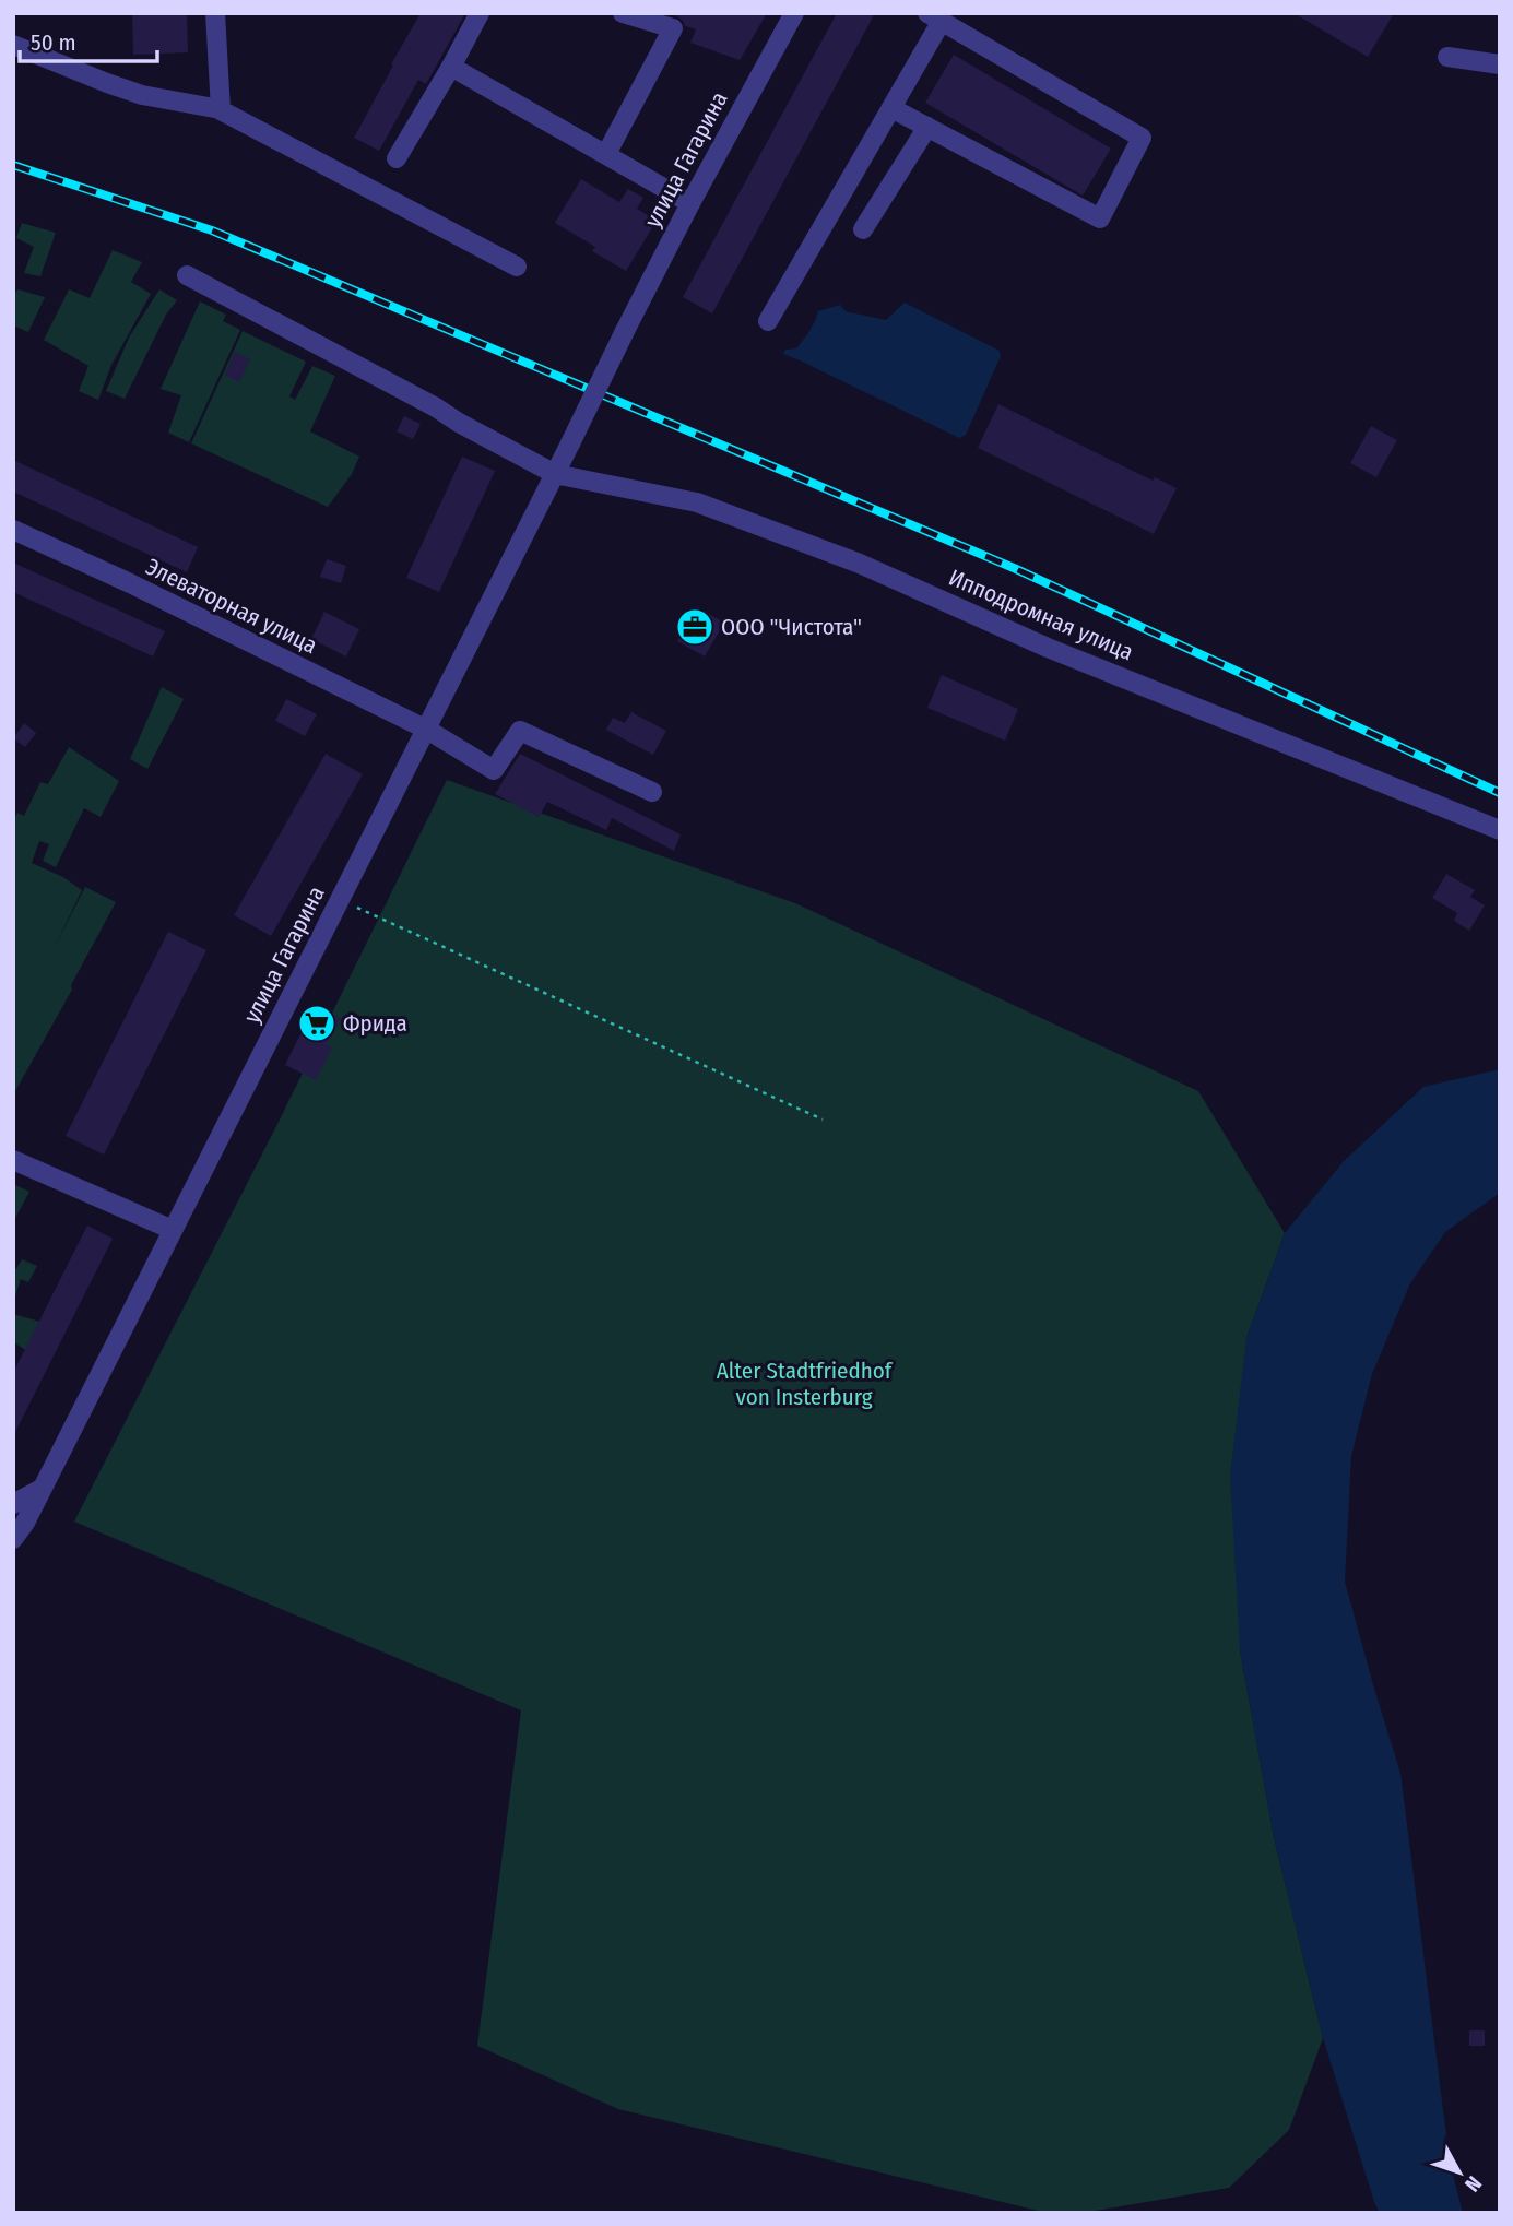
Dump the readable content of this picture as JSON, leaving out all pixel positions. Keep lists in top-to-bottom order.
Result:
{
  "streets": {
    "street": ["улица Гагарина", "Элеваторная улица", "Ипподромная улица"]
  },
  "crossings": [
    ["улица Гагарина", "Элеваторная улица"],
    ["улица Гагарина", "Ипподромная улица"]
  ],
  "parks": ["Alter Stadtfriedhof von Insterburg"],
  "places": {
    "office": ["ООО \"Чистота\""],
    "supermarket": ["Фрида"]
  },
  "scale_bar": "50 m",
  "north": "bottom right"
}
